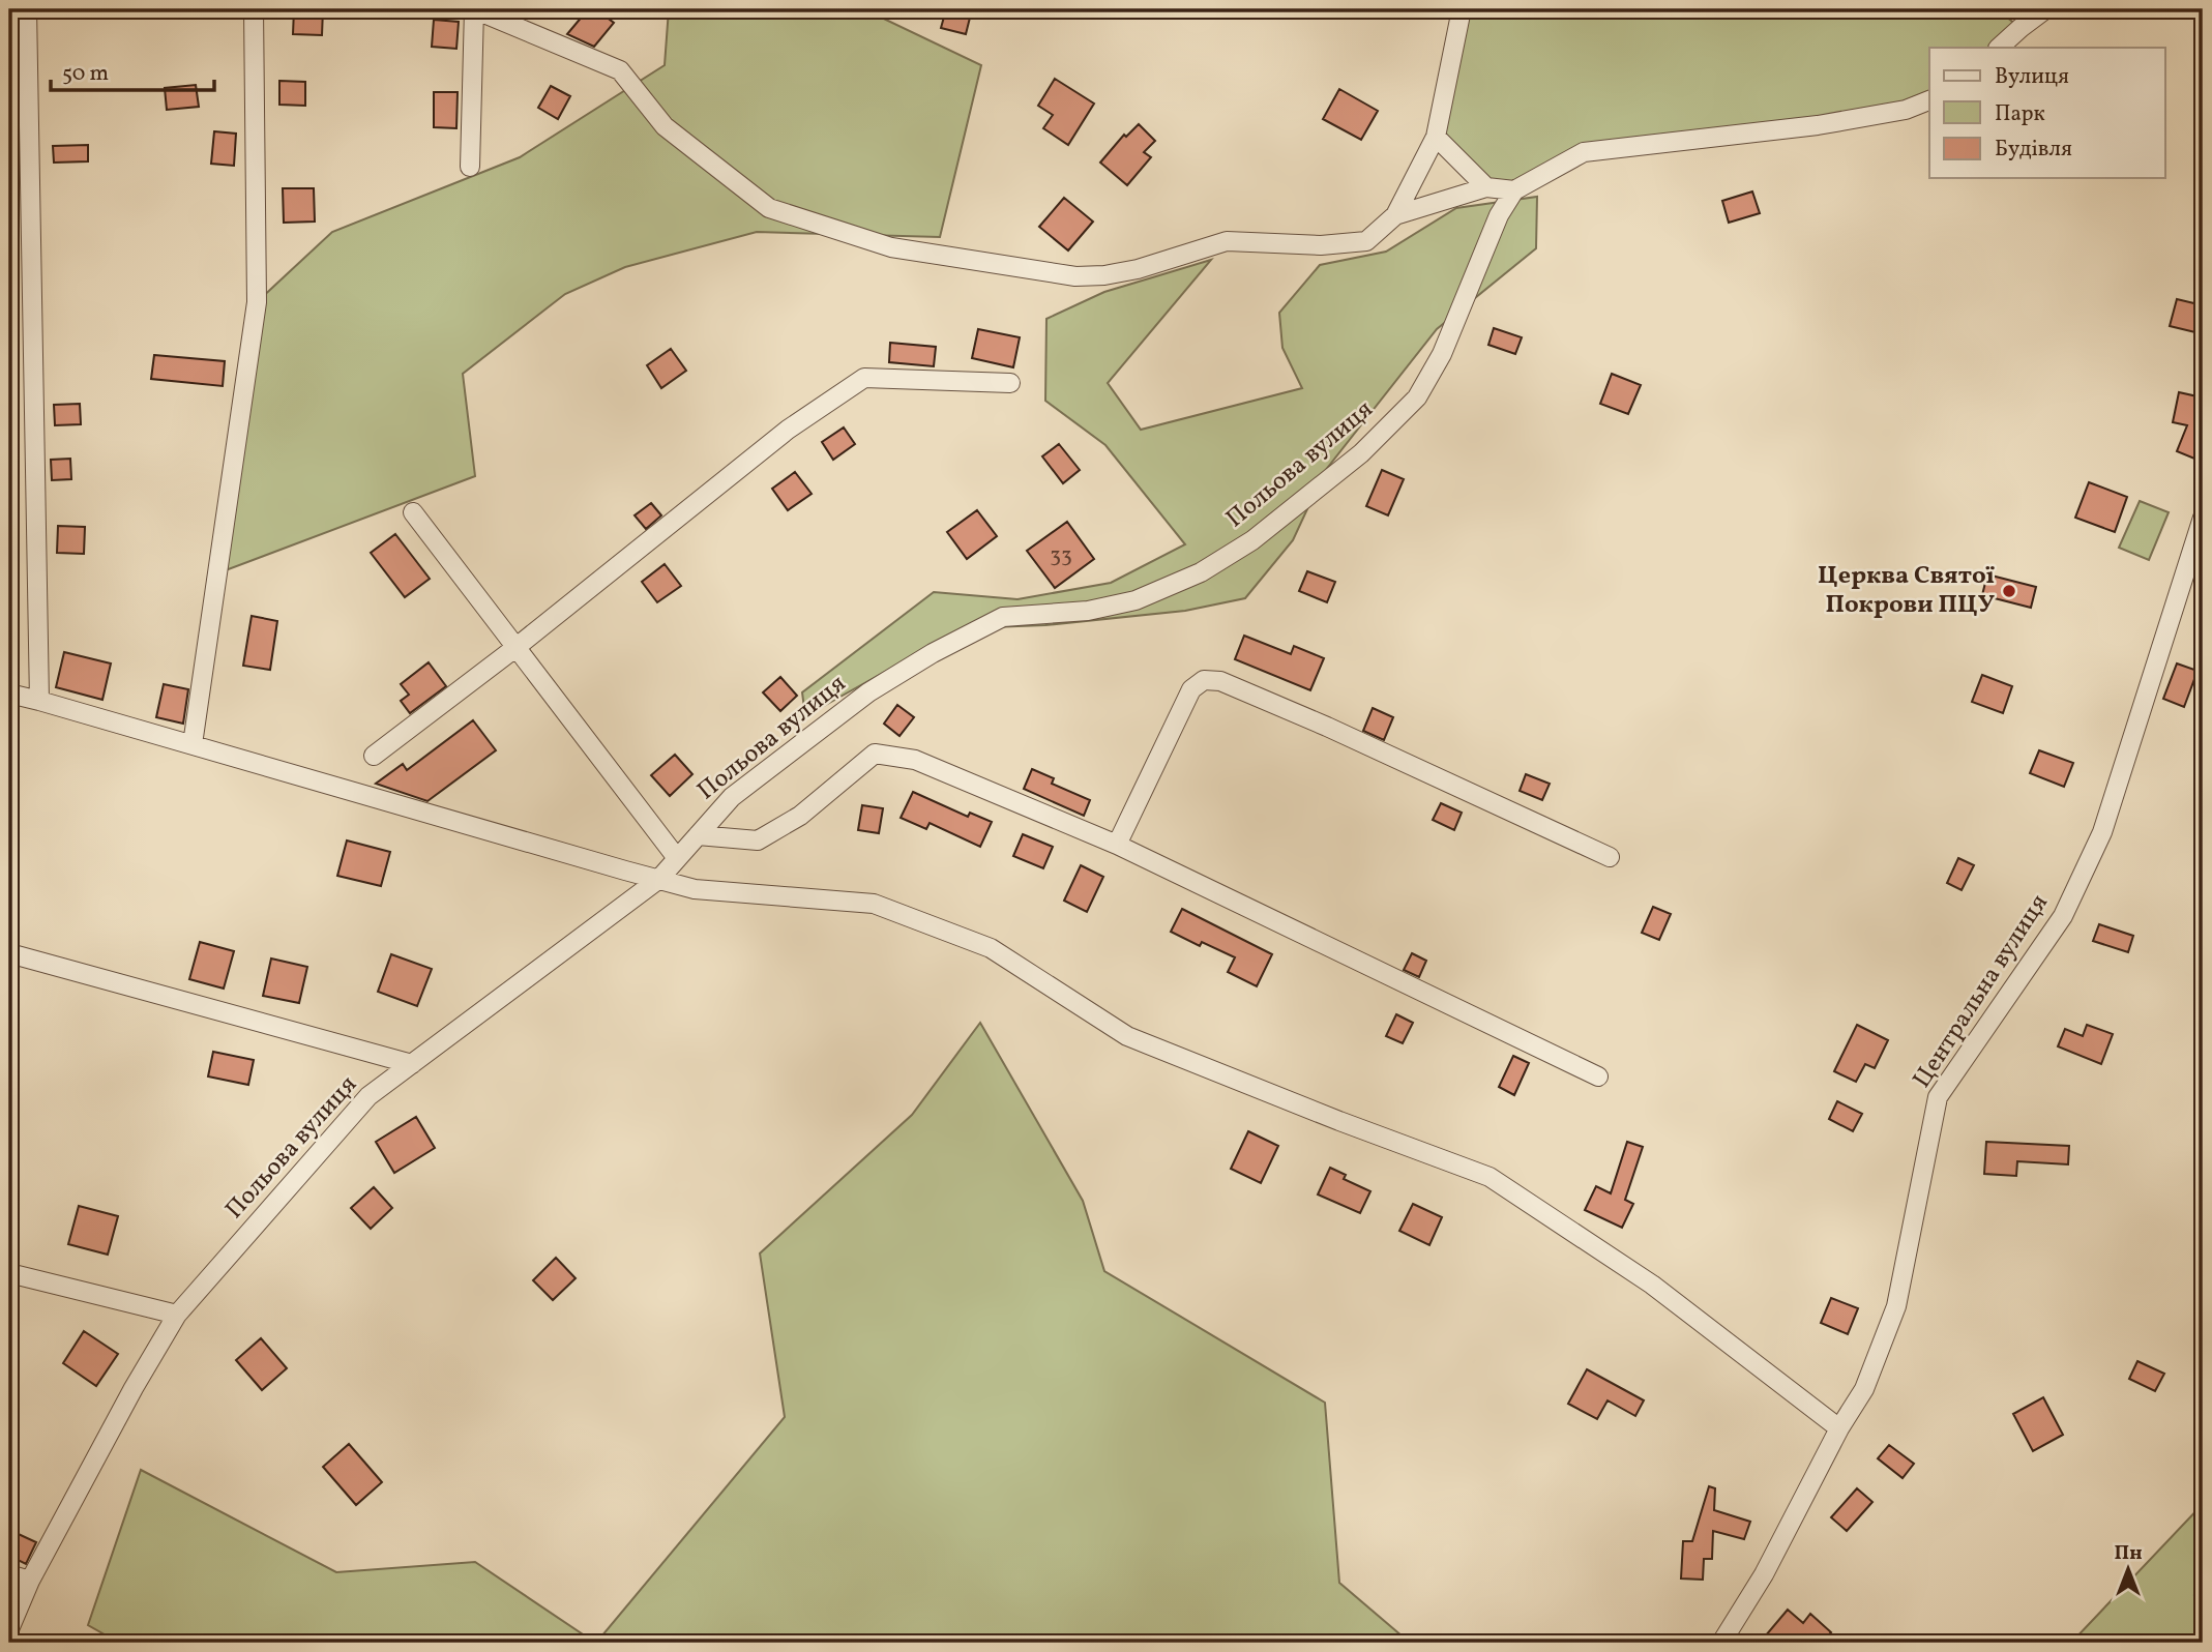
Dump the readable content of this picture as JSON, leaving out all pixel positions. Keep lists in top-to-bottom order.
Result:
{
  "streets": {
    "street": ["Польова вулиця", "Центральна вулиця"]
  },
  "places": ["Церква Святої Покрови ПЦУ"],
  "house_numbers": ["33"],
  "legend": ["Вулиця", "Парк", "Будівля"],
  "scale_bar": "50 m",
  "north": "top"
}
